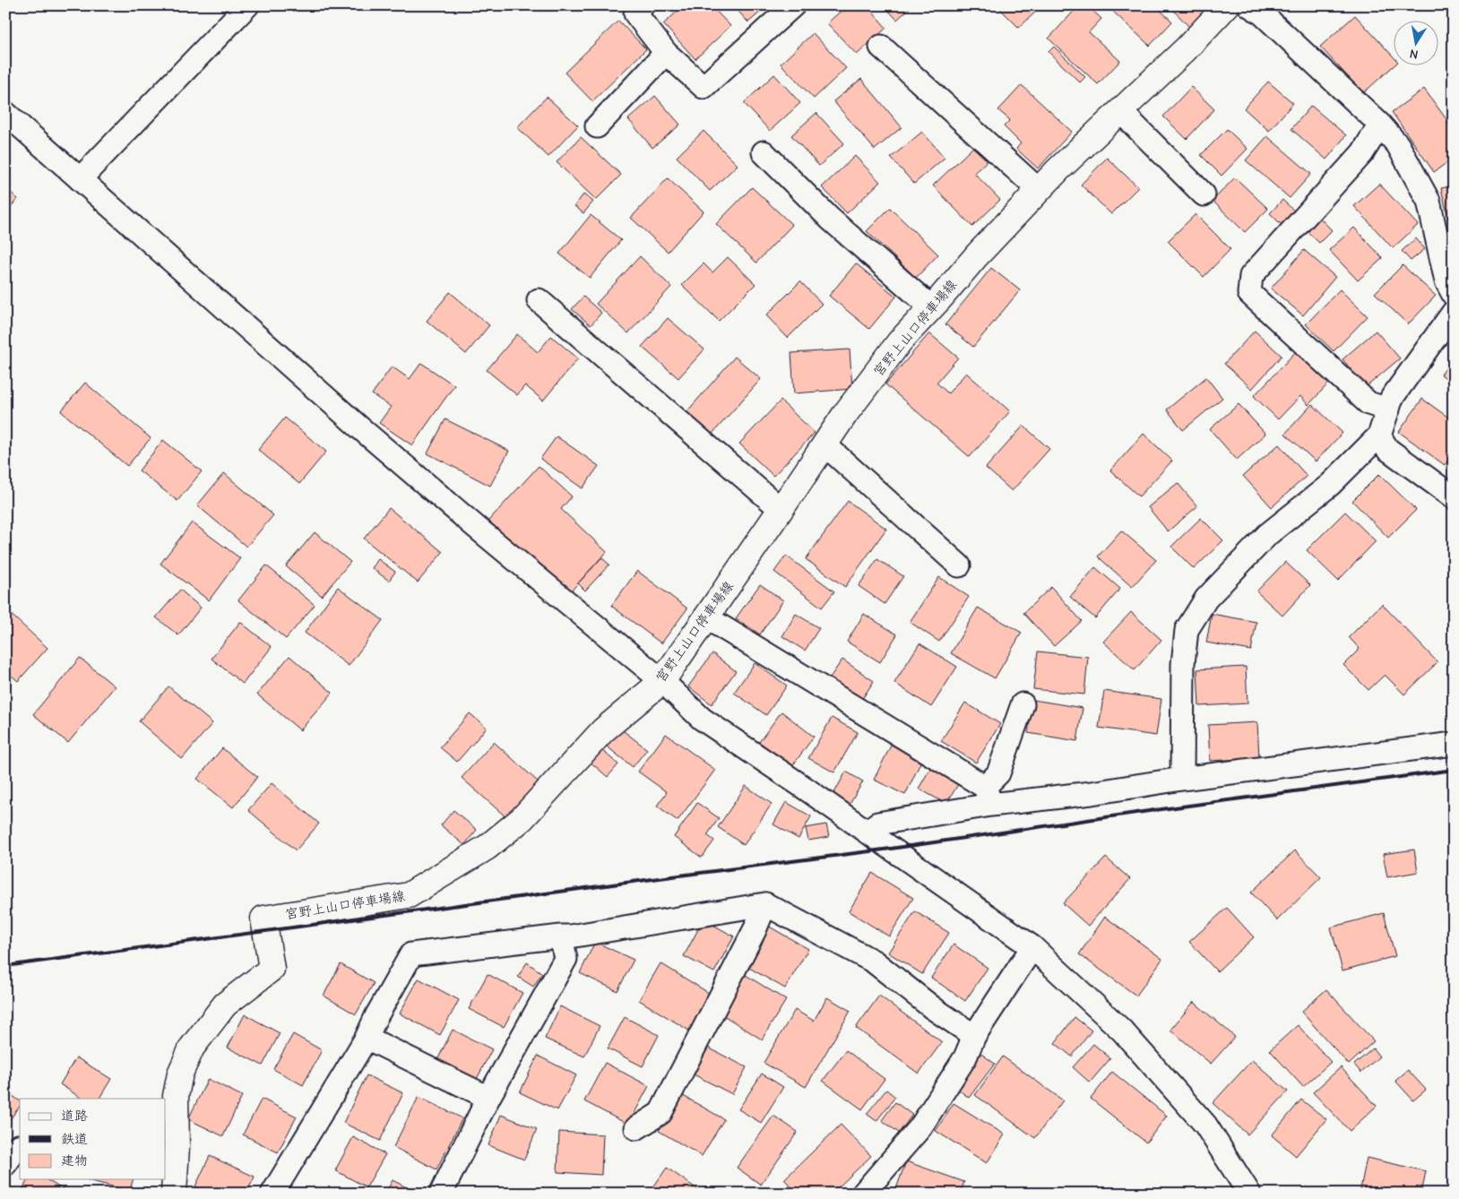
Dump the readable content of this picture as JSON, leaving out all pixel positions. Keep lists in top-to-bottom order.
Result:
{
  "streets": {
    "main road": ["宮野上山口停車場線"]
  },
  "legend": ["道路", "鉄道", "建物"],
  "north": "bottom"
}
